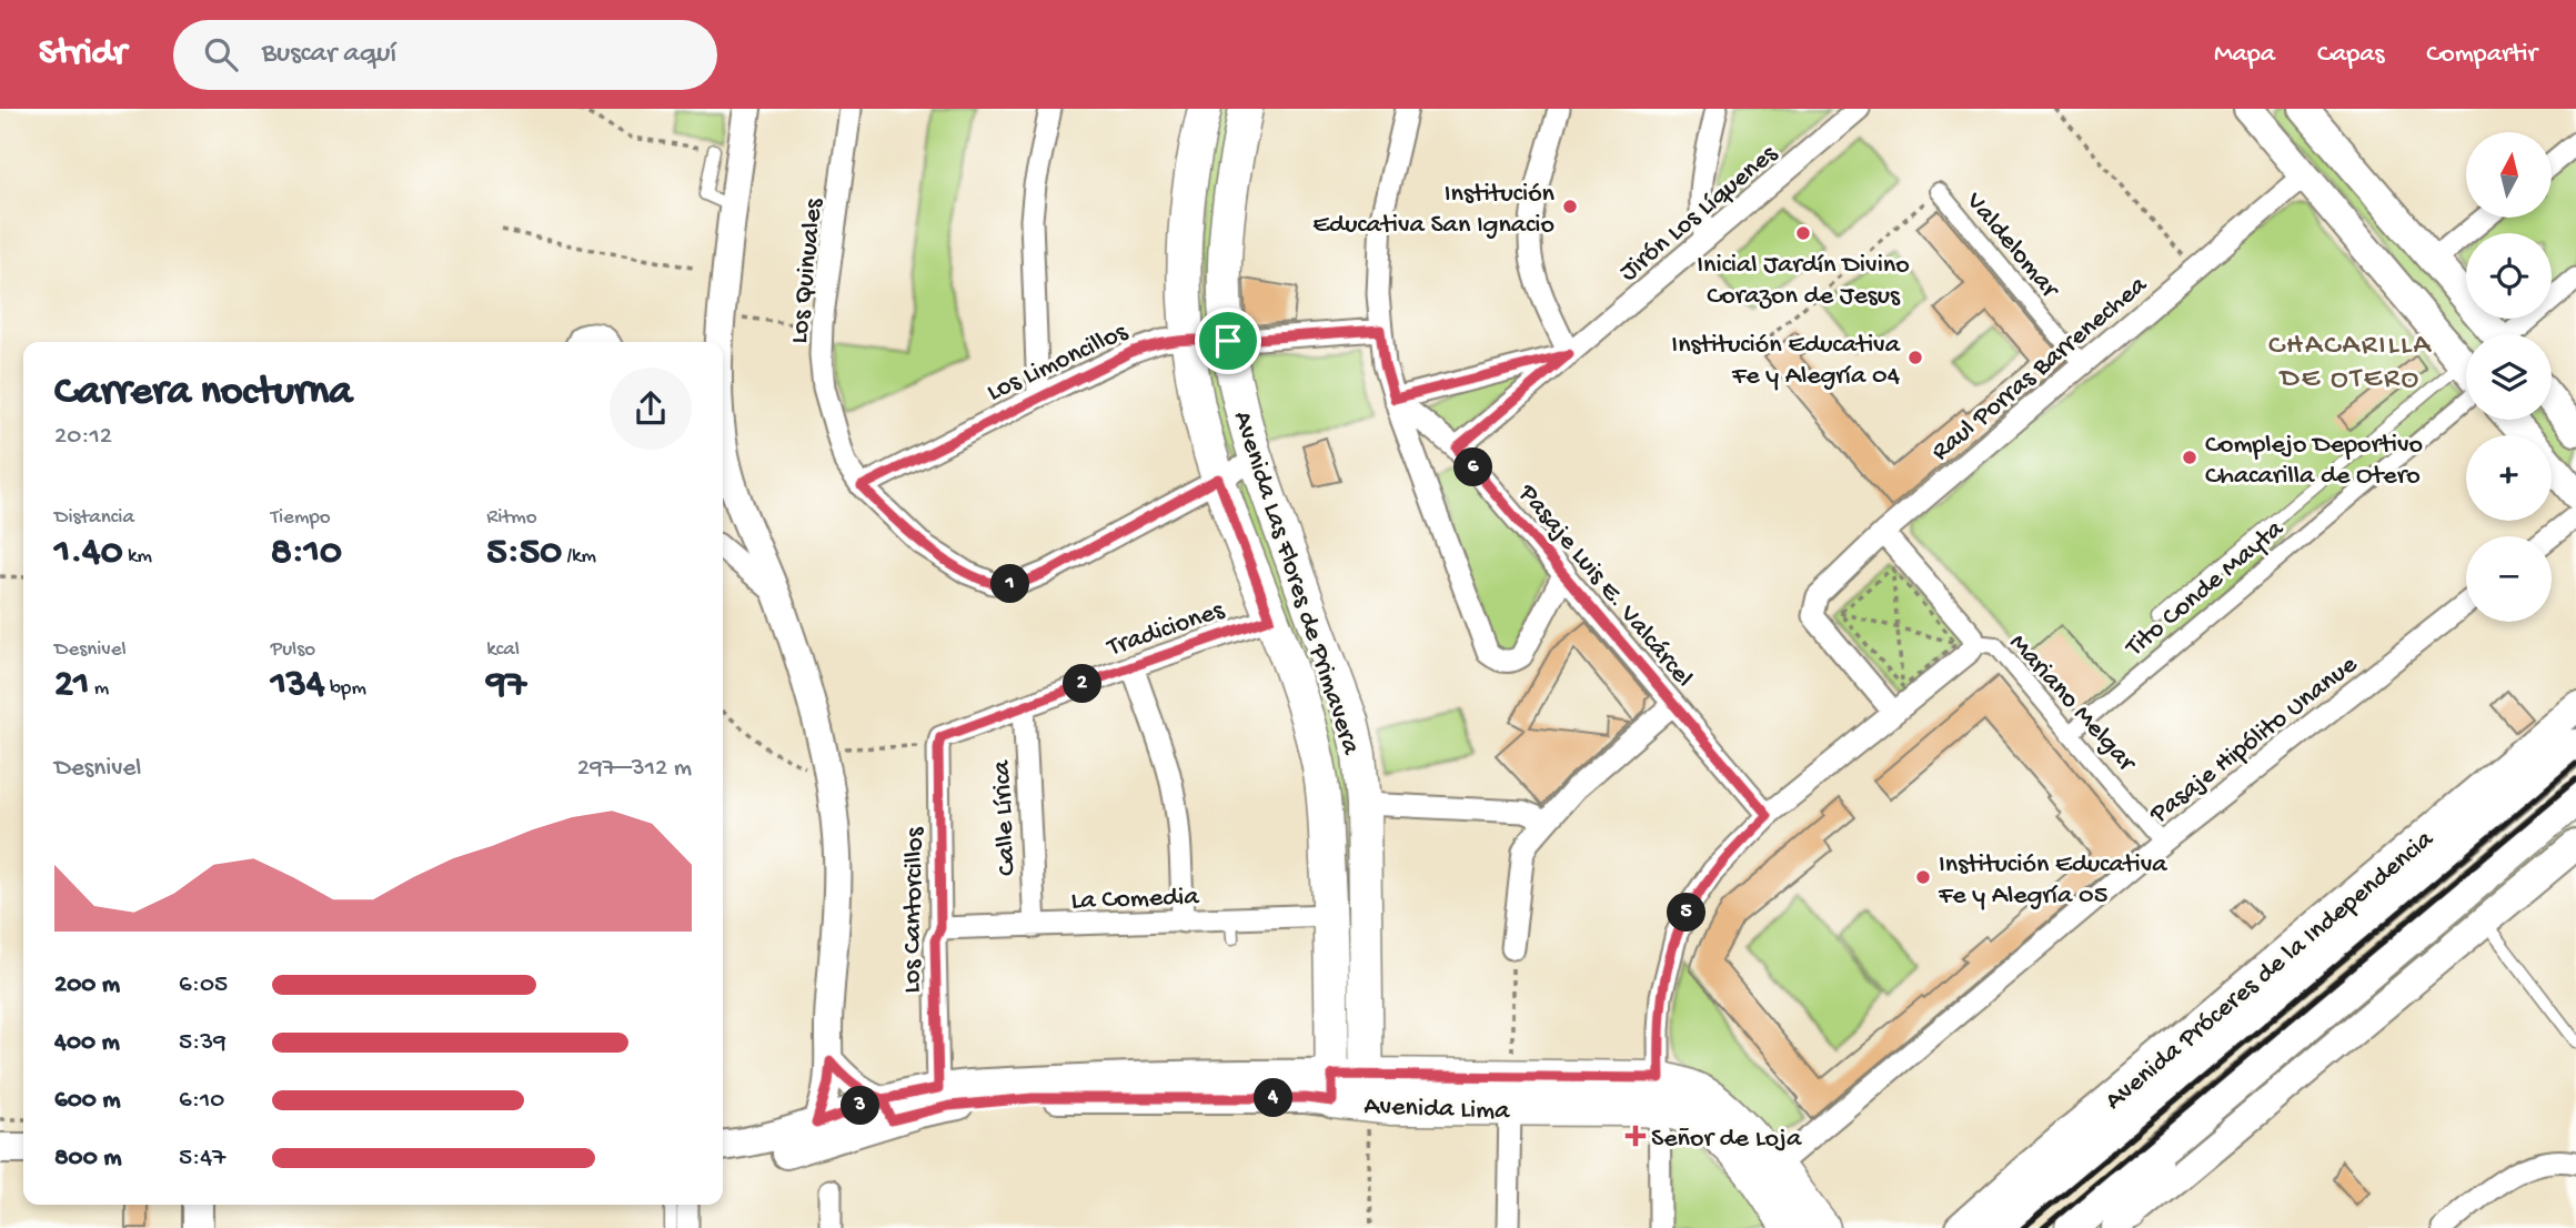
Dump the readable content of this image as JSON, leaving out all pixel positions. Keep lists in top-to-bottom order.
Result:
{
  "streets": {
    "main road": ["Avenida Las Flores de Primavera", "Avenida Próceres de la Independencia", "Avenida Lima"],
    "street": [
      "Jirón Los Líquenes",
      "Valdelomar",
      "Los Quinuales",
      "Los Limoncillos",
      "Raul Porras Barrenechea",
      "Pasaje Luis E. Valcárcel",
      "Tito Conde Mayta",
      "Tradiciones",
      "Mariano Melgar",
      "Pasaje Hipólito Unanue",
      "Calle Lírica",
      "La Comedia",
      "Los Cantorcillos"
    ]
  },
  "crossings": [
    ["Jirón Los Líquenes", "Pasaje Luis E. Valcárcel"],
    ["Valdelomar", "Raul Porras Barrenechea"],
    ["Los Quinuales", "Los Limoncillos"],
    ["Los Quinuales", "Avenida Las Flores de Primavera"],
    ["Los Limoncillos", "Avenida Las Flores de Primavera"],
    ["Raul Porras Barrenechea", "Mariano Melgar"],
    ["Avenida Las Flores de Primavera", "Tradiciones"],
    ["Avenida Las Flores de Primavera", "La Comedia"],
    ["Avenida Las Flores de Primavera", "Avenida Lima"],
    ["Tito Conde Mayta", "Mariano Melgar"],
    ["Tradiciones", "Calle Lírica"],
    ["Tradiciones", "Los Cantorcillos"],
    ["Mariano Melgar", "Pasaje Hipólito Unanue"],
    ["Pasaje Hipólito Unanue", "Avenida Lima"],
    ["Calle Lírica", "La Comedia"],
    ["La Comedia", "Los Cantorcillos"],
    ["Los Cantorcillos", "Avenida Lima"]
  ],
  "districts": ["CHACARILLA DE OTERO"],
  "places": {
    "other": [
      "Institución Educativa San Ignacio",
      "Inicial Jardín Divino Corazon de Jesus",
      "Institución Educativa Fe y Alegría 04",
      "Complejo Deportivo Chacarilla de Otero",
      "Institución Educativa Fe y Alegría 05"
    ],
    "health": ["Señor de Loja"]
  },
  "north": "top",
  "page": {
    "header": "Stridr",
    "search": "Buscar aquí",
    "nav": ["Mapa", "Capas", "Compartir"],
    "map_buttons": ["+", "−"],
    "heading": ["Carrera nocturna", "20:12"],
    "pins": [
      "6",
      "1",
      "2",
      "5",
      "4",
      "3"
    ],
    "stats": [
      ["Distancia", "1.40 km"],
      ["Tiempo", "8:10"],
      ["Ritmo", "5:50 /km"],
      ["Desnivel", "21 m"],
      ["Pulso", "134 bpm"],
      ["kcal", "97"]
    ],
    "chart": ["Desnivel", "297–312 m"],
    "list": [
      {
        "name": "200 m",
        "note": "6:05"
      },
      {
        "name": "400 m",
        "note": "5:39"
      },
      {
        "name": "600 m",
        "note": "6:10"
      },
      {
        "name": "800 m",
        "note": "5:47"
      }
    ]
  }
}
